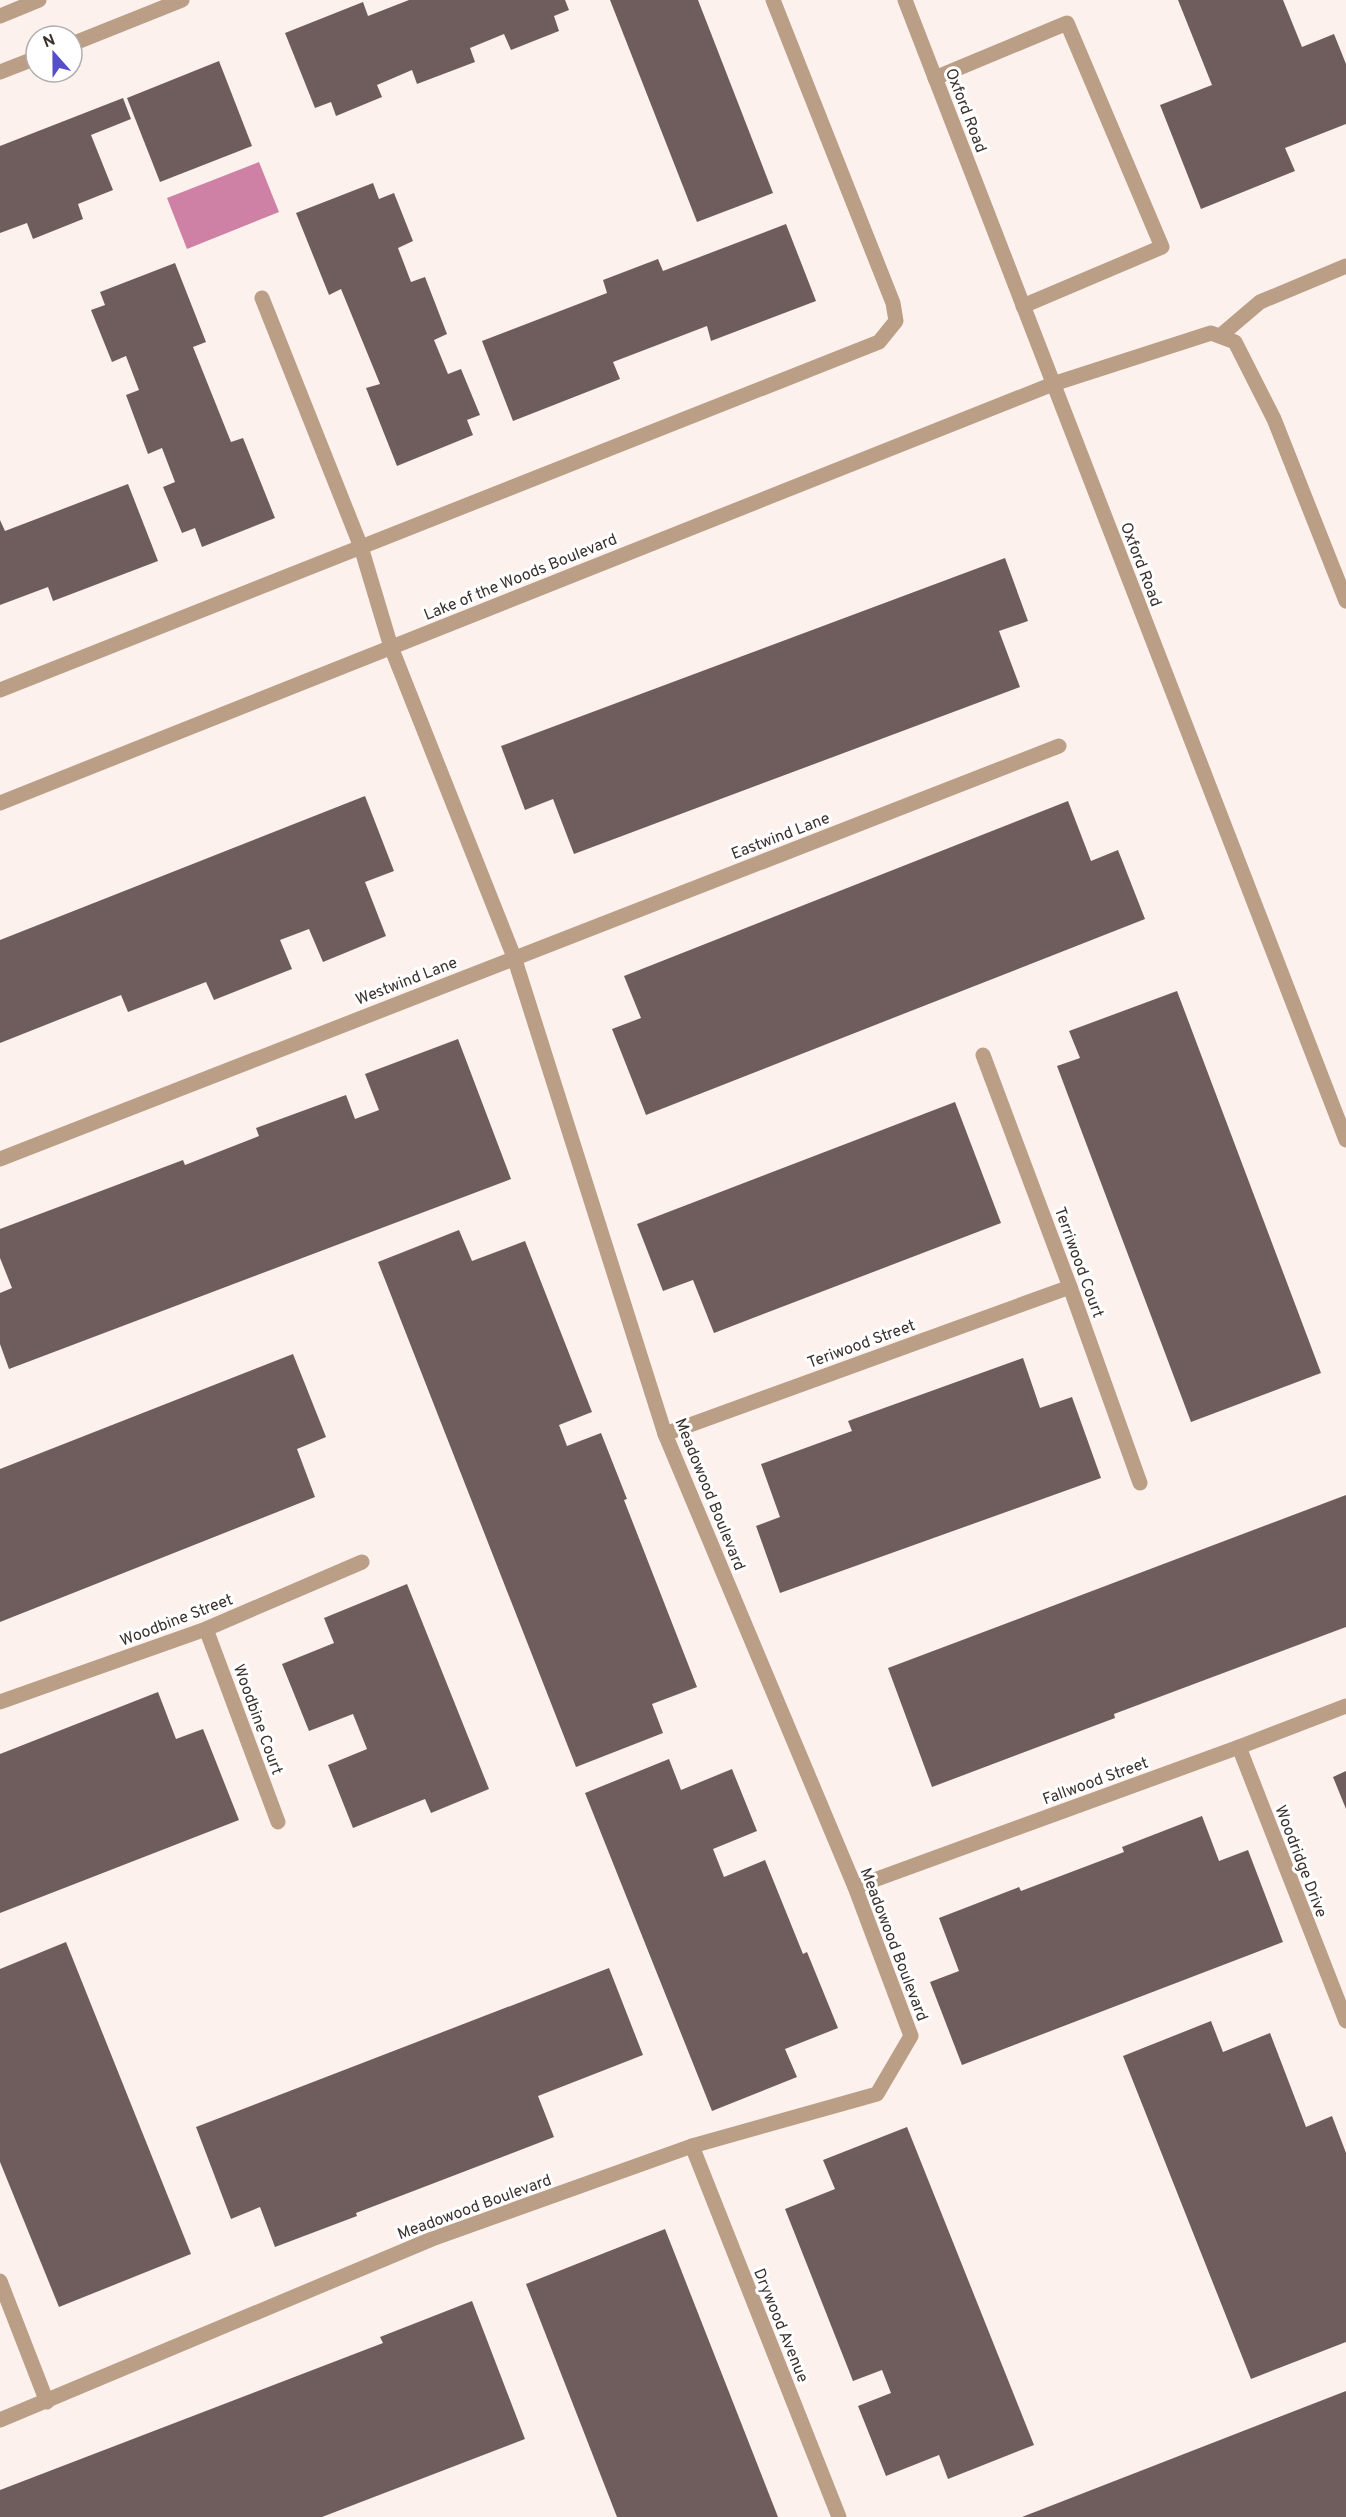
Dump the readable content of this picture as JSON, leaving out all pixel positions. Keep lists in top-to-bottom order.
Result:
{
  "streets": {
    "street": [
      "Oxford Road",
      "Lake of the Woods Boulevard",
      "Eastwind Lane",
      "Westwind Lane",
      "Terriwood Court",
      "Teriwood Street",
      "Meadowood Boulevard",
      "Woodbine Street",
      "Woodbine Court",
      "Fallwood Street",
      "Woodridge Drive",
      "Drywood Avenue"
    ]
  },
  "crossings": [
    ["Oxford Road", "Lake of the Woods Boulevard"],
    ["Eastwind Lane", "Westwind Lane"],
    ["Eastwind Lane", "Meadowood Boulevard"],
    ["Westwind Lane", "Meadowood Boulevard"],
    ["Terriwood Court", "Teriwood Street"],
    ["Teriwood Street", "Meadowood Boulevard"],
    ["Meadowood Boulevard", "Fallwood Street"],
    ["Meadowood Boulevard", "Drywood Avenue"],
    ["Woodbine Street", "Woodbine Court"],
    ["Fallwood Street", "Woodridge Drive"]
  ],
  "north": "top"
}
